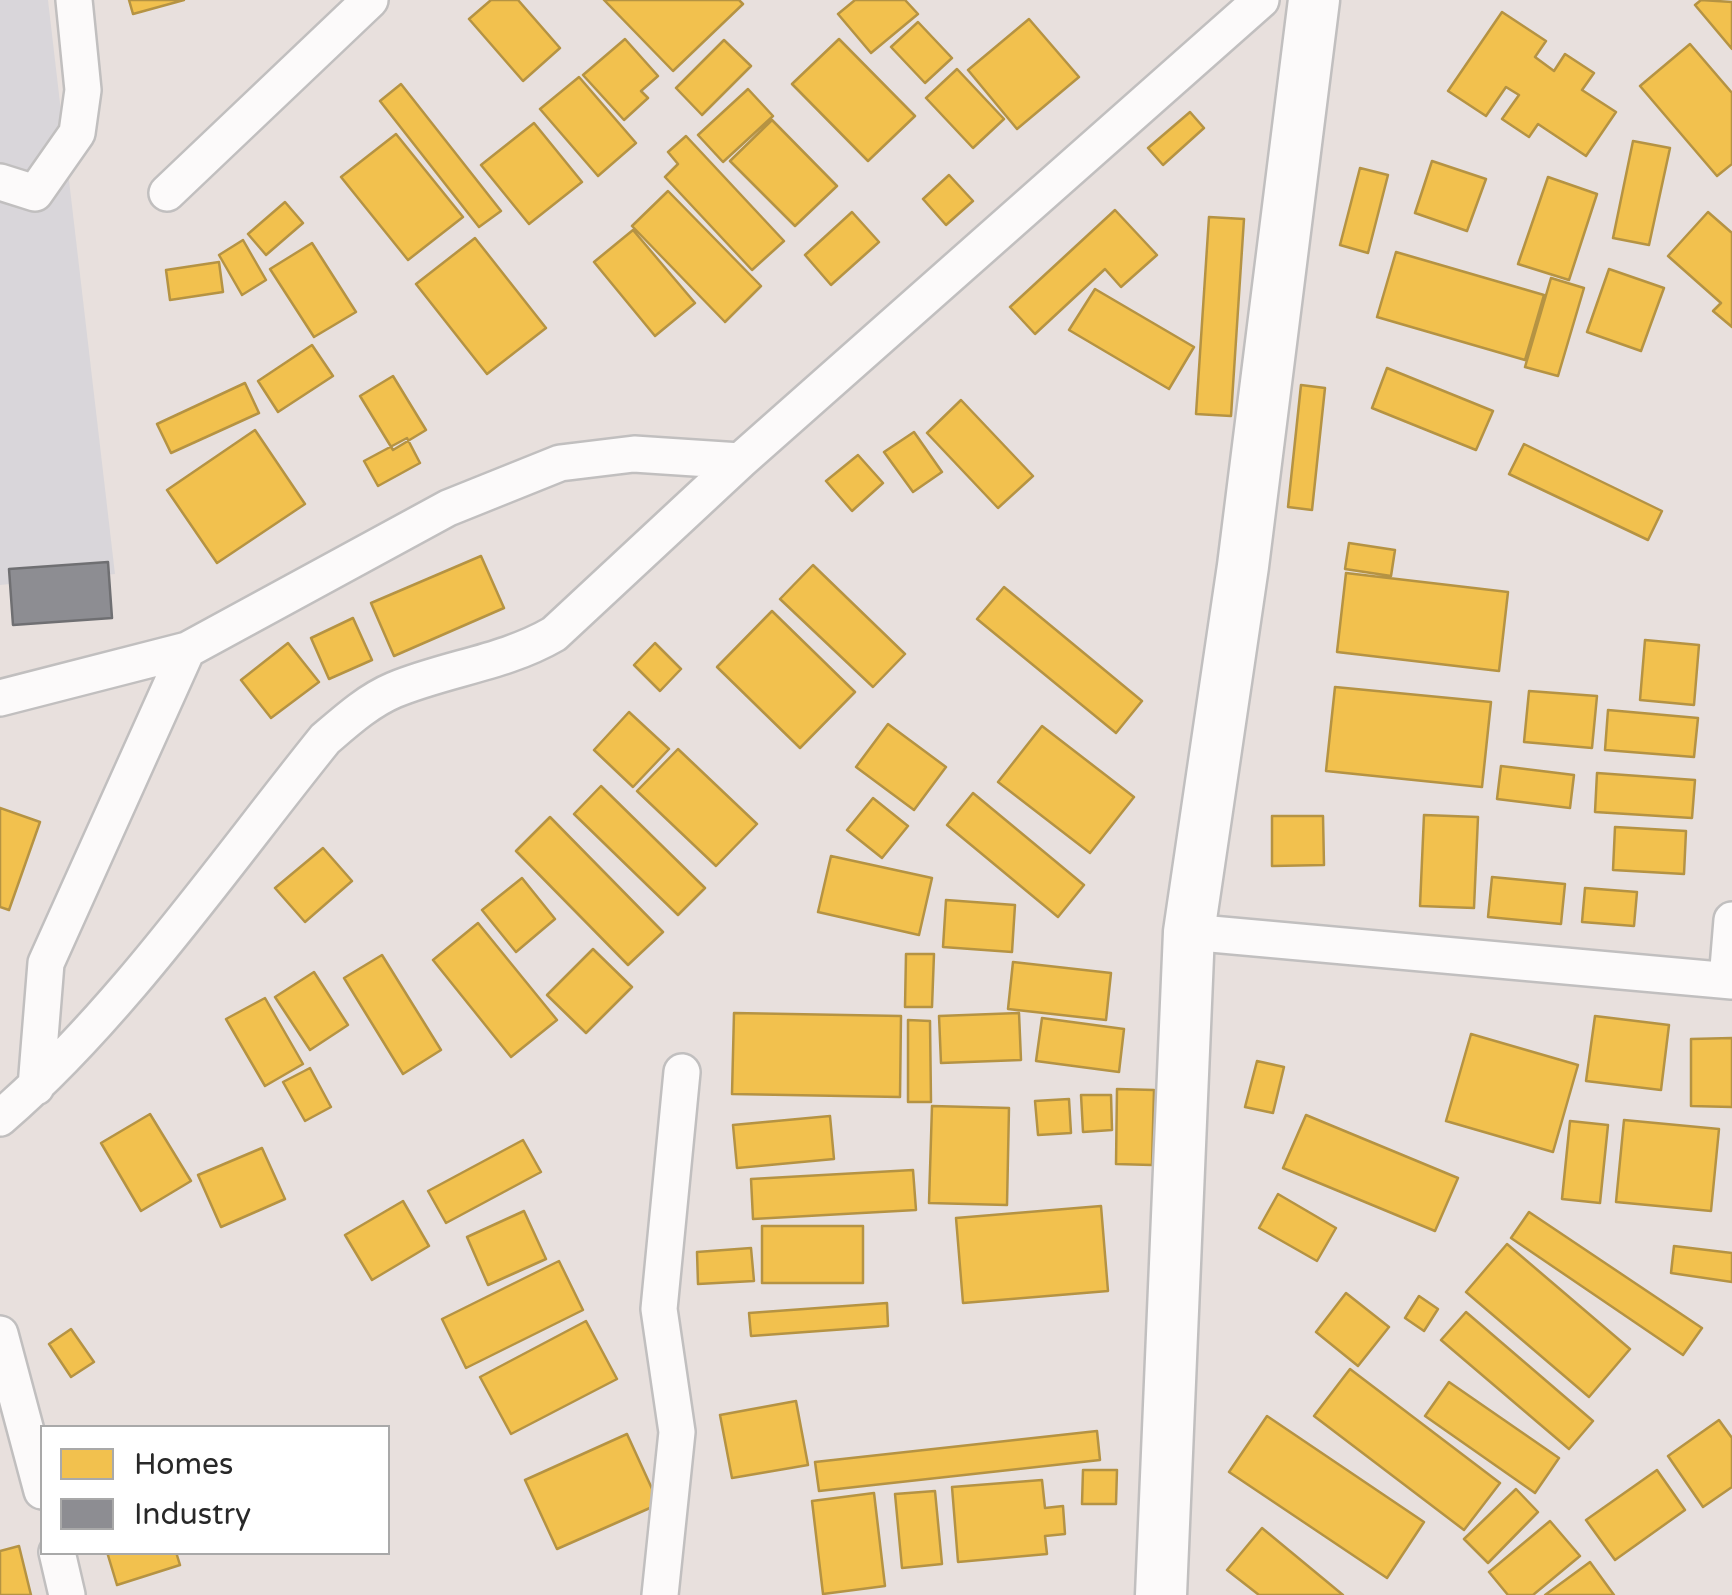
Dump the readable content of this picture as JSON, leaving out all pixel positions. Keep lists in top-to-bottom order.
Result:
{
  "legend": ["Homes", "Industry"]
}
